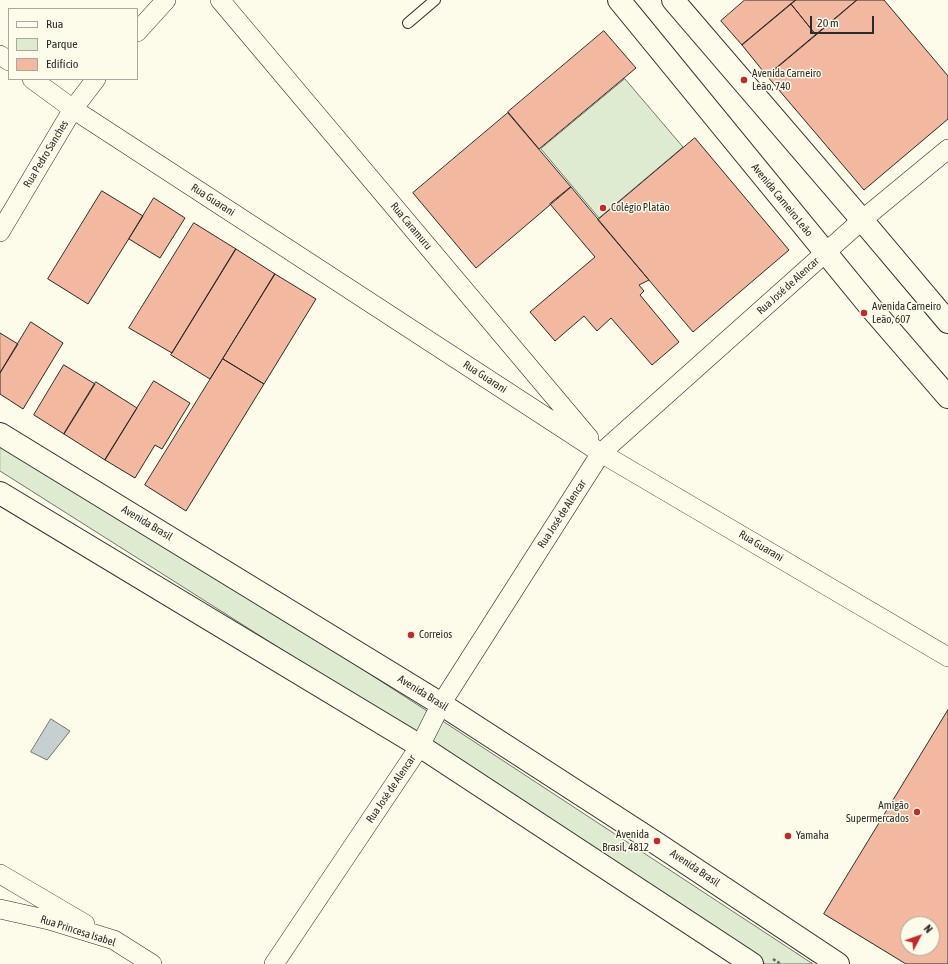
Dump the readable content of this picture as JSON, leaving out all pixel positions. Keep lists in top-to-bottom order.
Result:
{
  "streets": {
    "main road": ["Avenida Carneiro Leão", "Avenida Brasil"],
    "street": [
      "Rua Pedro Sanches",
      "Rua Guarani",
      "Rua Caramuru",
      "Rua José de Alencar",
      "Rua Princesa Isabel"
    ]
  },
  "crossings": [
    ["Rua Pedro Sanches", "Rua Guarani"],
    ["Rua Guarani", "Rua Caramuru"],
    ["Rua Guarani", "Rua José de Alencar"],
    ["Avenida Carneiro Leão", "Rua José de Alencar"],
    ["Rua Caramuru", "Rua José de Alencar"],
    ["Rua José de Alencar", "Avenida Brasil"]
  ],
  "places": [
    "Avenida Carneiro Leão, 740",
    "Colégio Platão",
    "Avenida Carneiro Leão, 607",
    "Correios",
    "Amigão Supermercados",
    "Yamaha",
    "Avenida Brasil, 4812"
  ],
  "legend": ["Rua", "Parque", "Edifício"],
  "scale_bar": "20 m",
  "north": "top right"
}
